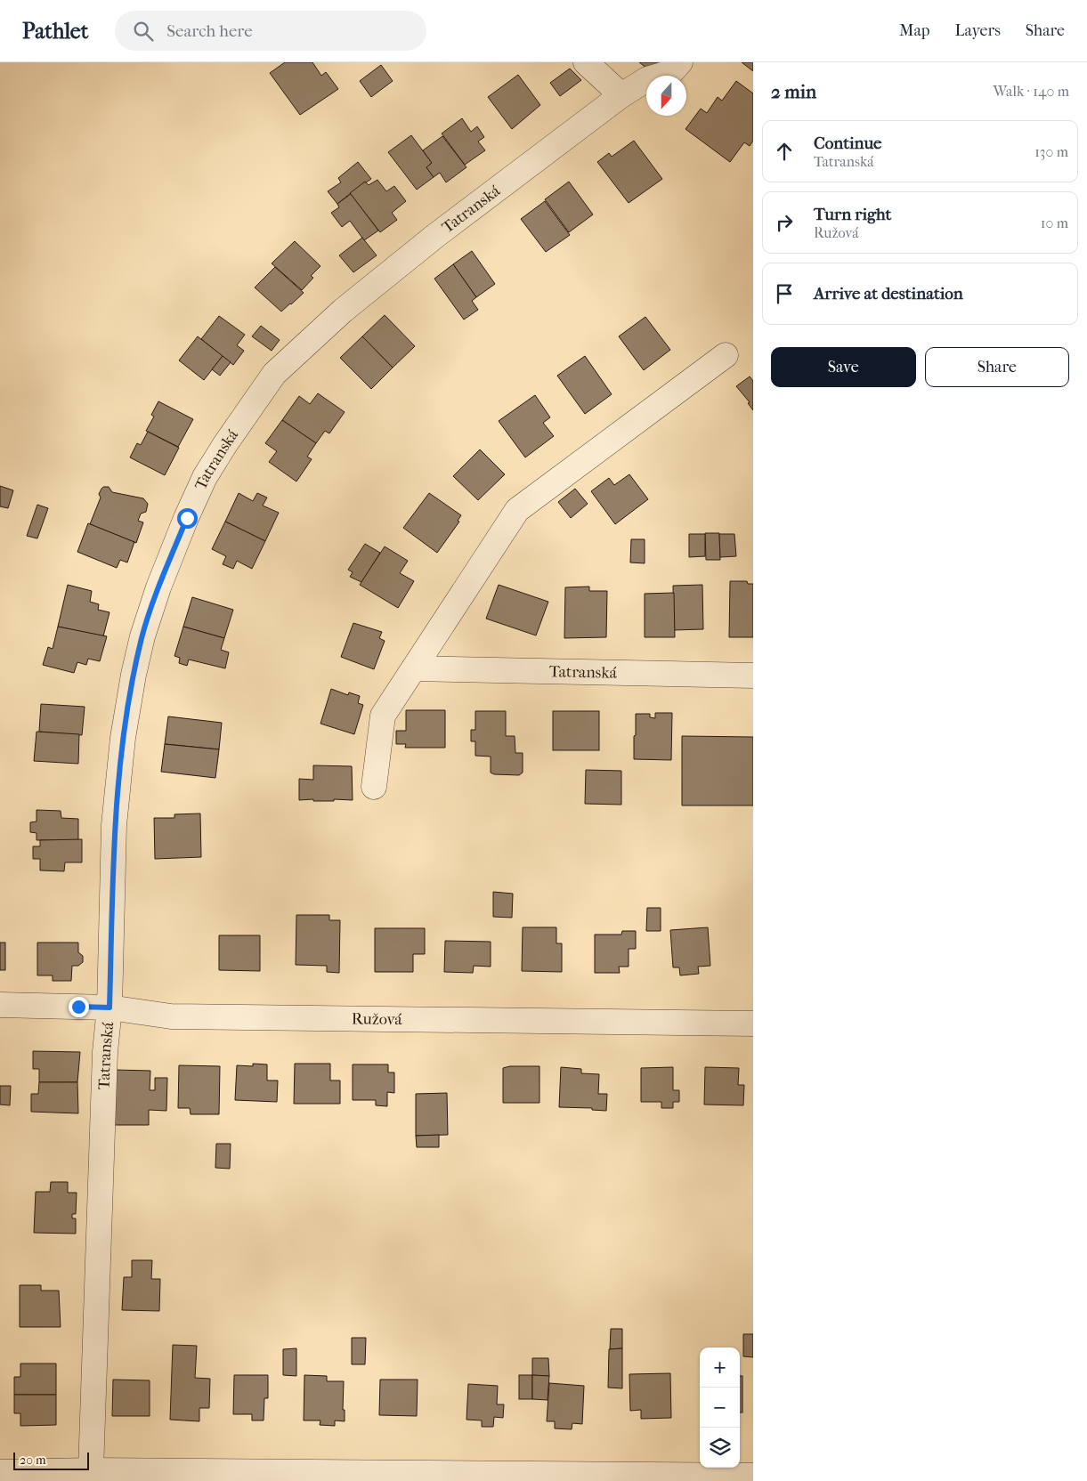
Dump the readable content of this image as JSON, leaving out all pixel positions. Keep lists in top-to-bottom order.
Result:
{
  "streets": {
    "street": ["Tatranská", "Ružová"]
  },
  "crossings": [
    ["Tatranská", "Ružová"]
  ],
  "scale_bar": "20 m",
  "north": "bottom",
  "page": {
    "header": "Pathlet",
    "search": "Search here",
    "nav": ["Map", "Layers", "Share"],
    "heading": ["2 min", "Walk · 140 m"],
    "list": [
      ["Continue", "Tatranská", "130 m"],
      ["Turn right", "Ružová", "10 m"],
      "Arrive at destination"
    ],
    "buttons": ["Save", "Share"],
    "map_buttons": ["+", "−"],
    "scale": "20 m"
  }
}
